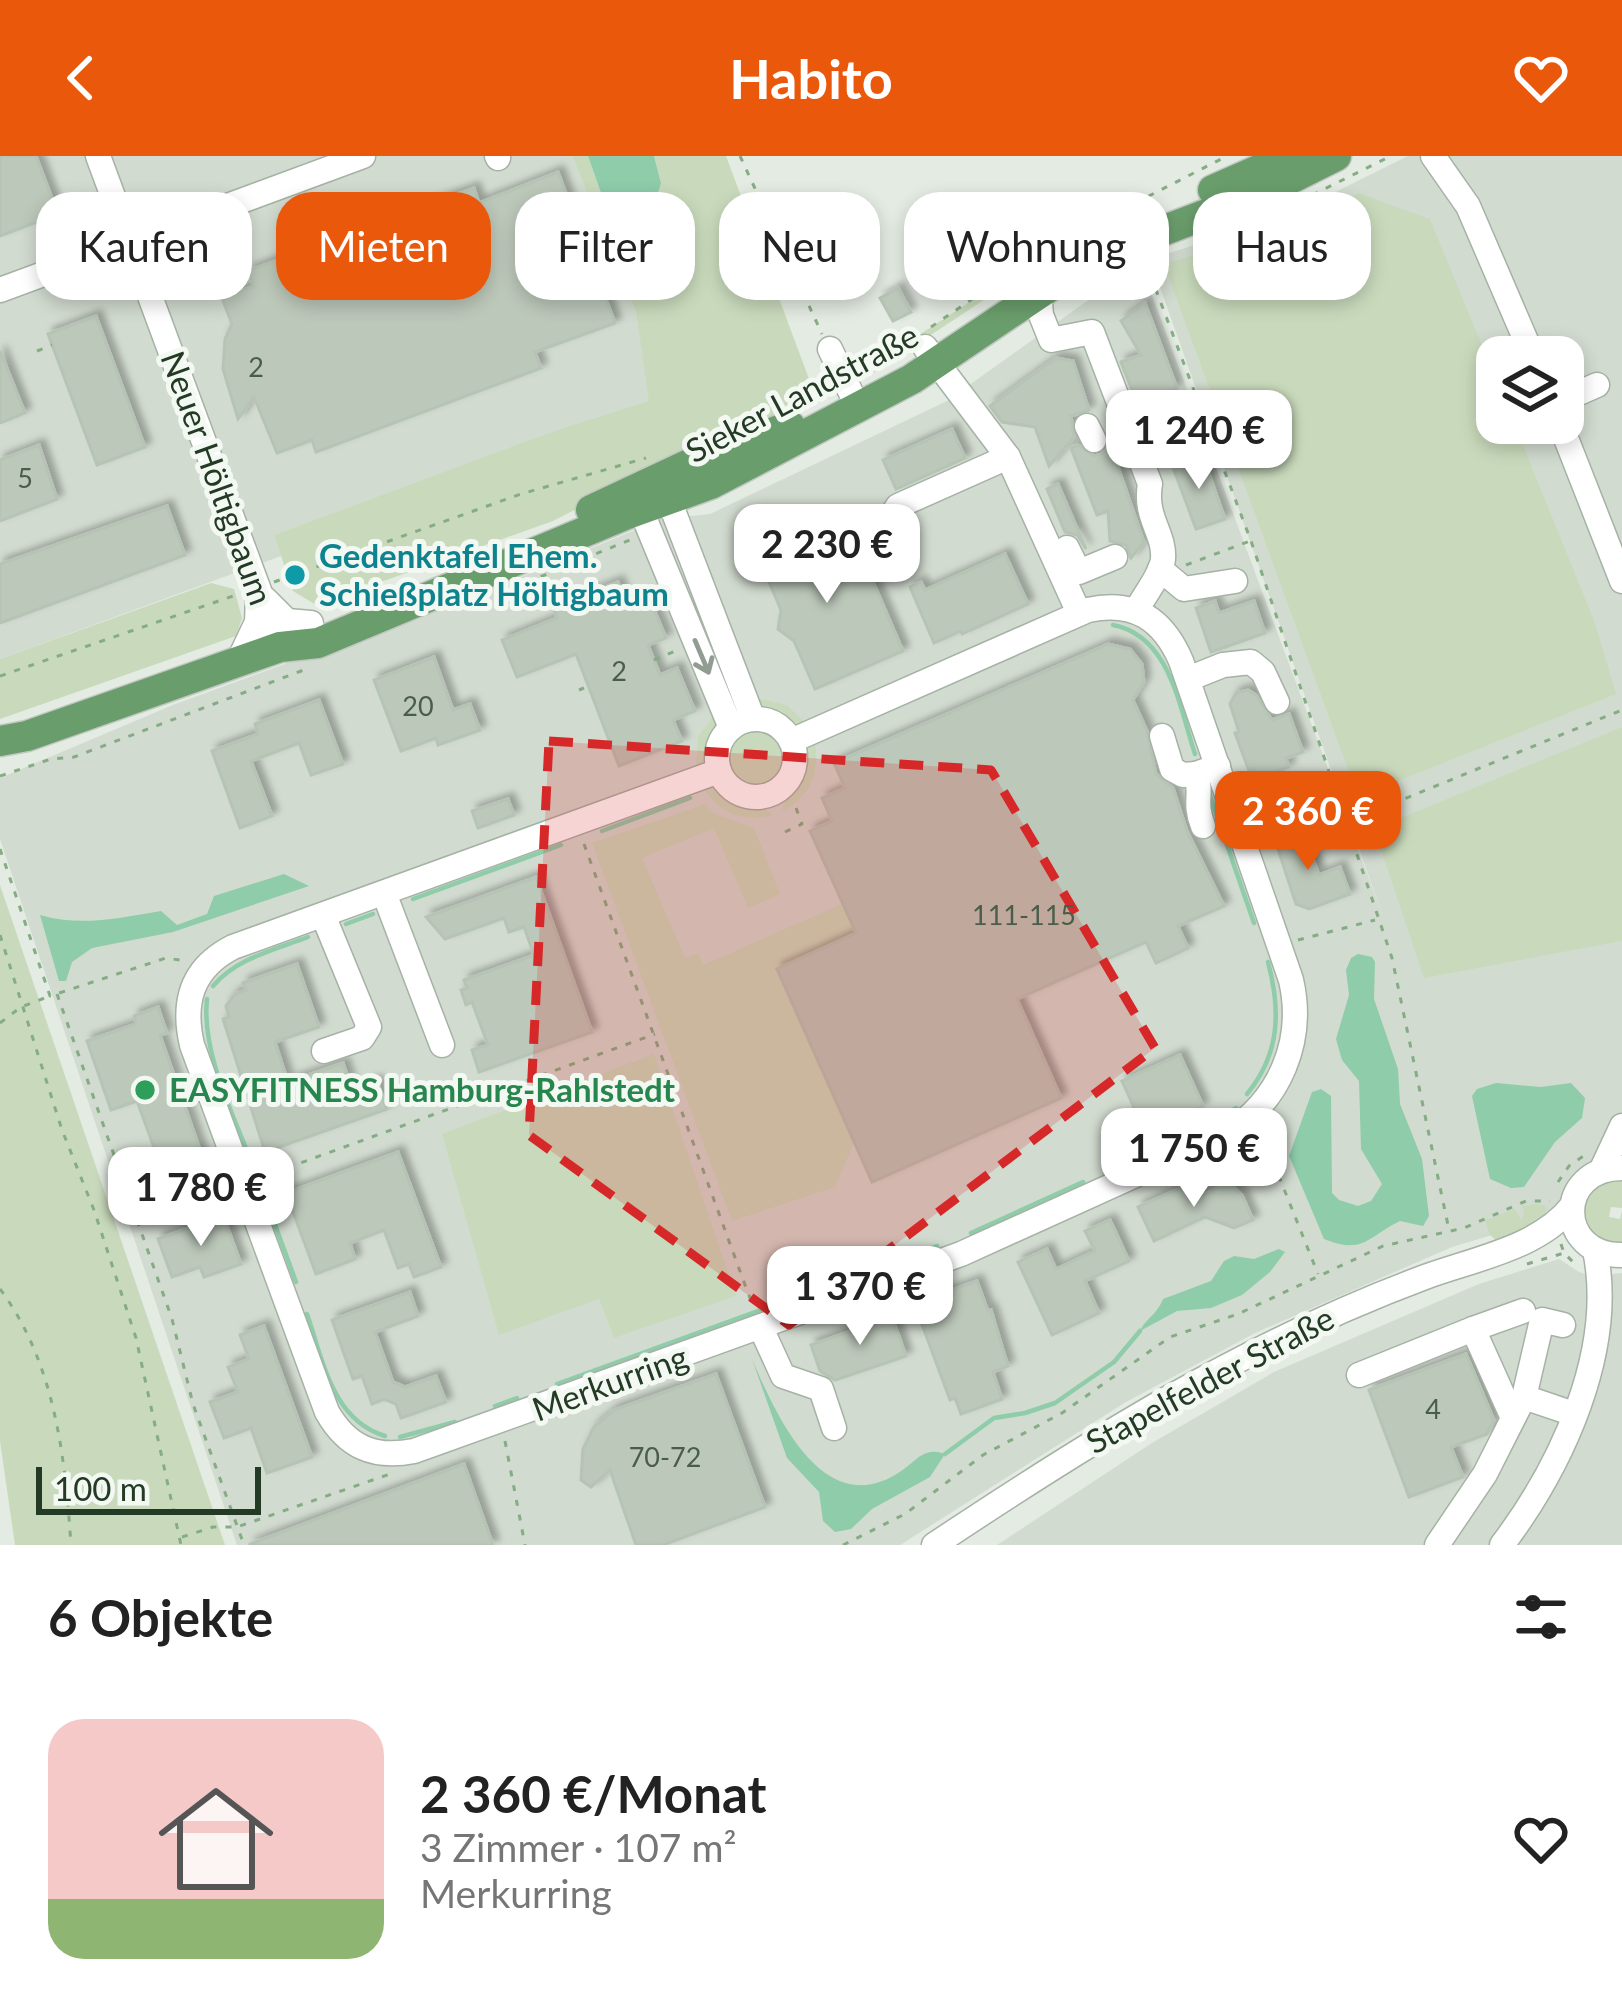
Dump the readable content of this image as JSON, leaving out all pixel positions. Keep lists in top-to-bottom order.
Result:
{
  "streets": {
    "main road": ["Sieker Landstraße"],
    "street": ["Neuer Höltigbaum", "Stapelfelder Straße", "Merkurring"]
  },
  "crossings": [
    ["Sieker Landstraße", "Neuer Höltigbaum"]
  ],
  "places": ["Gedenktafel Ehem. Schießplatz Höltigbaum", "EASYFITNESS Hamburg-Rahlstedt"],
  "house_numbers": [
    "2",
    "5",
    "2",
    "20",
    "111-115",
    "4",
    "70-72"
  ],
  "scale_bar": "100 m",
  "page": {
    "header": "Habito",
    "chip": [
      "Kaufen",
      "Mieten",
      "Filter",
      "Neu",
      "Wohnung",
      "Haus"
    ],
    "price": [
      "1 240 €",
      "2 230 €",
      "2 360 €",
      "1 750 €",
      "1 780 €",
      "1 370 €"
    ],
    "scale": "100 m",
    "heading": "6 Objekte",
    "list": [
      {
        "name": "2 360 €/Monat",
        "note": "3 Zimmer · 107 m² · Merkurring"
      }
    ]
  }
}
